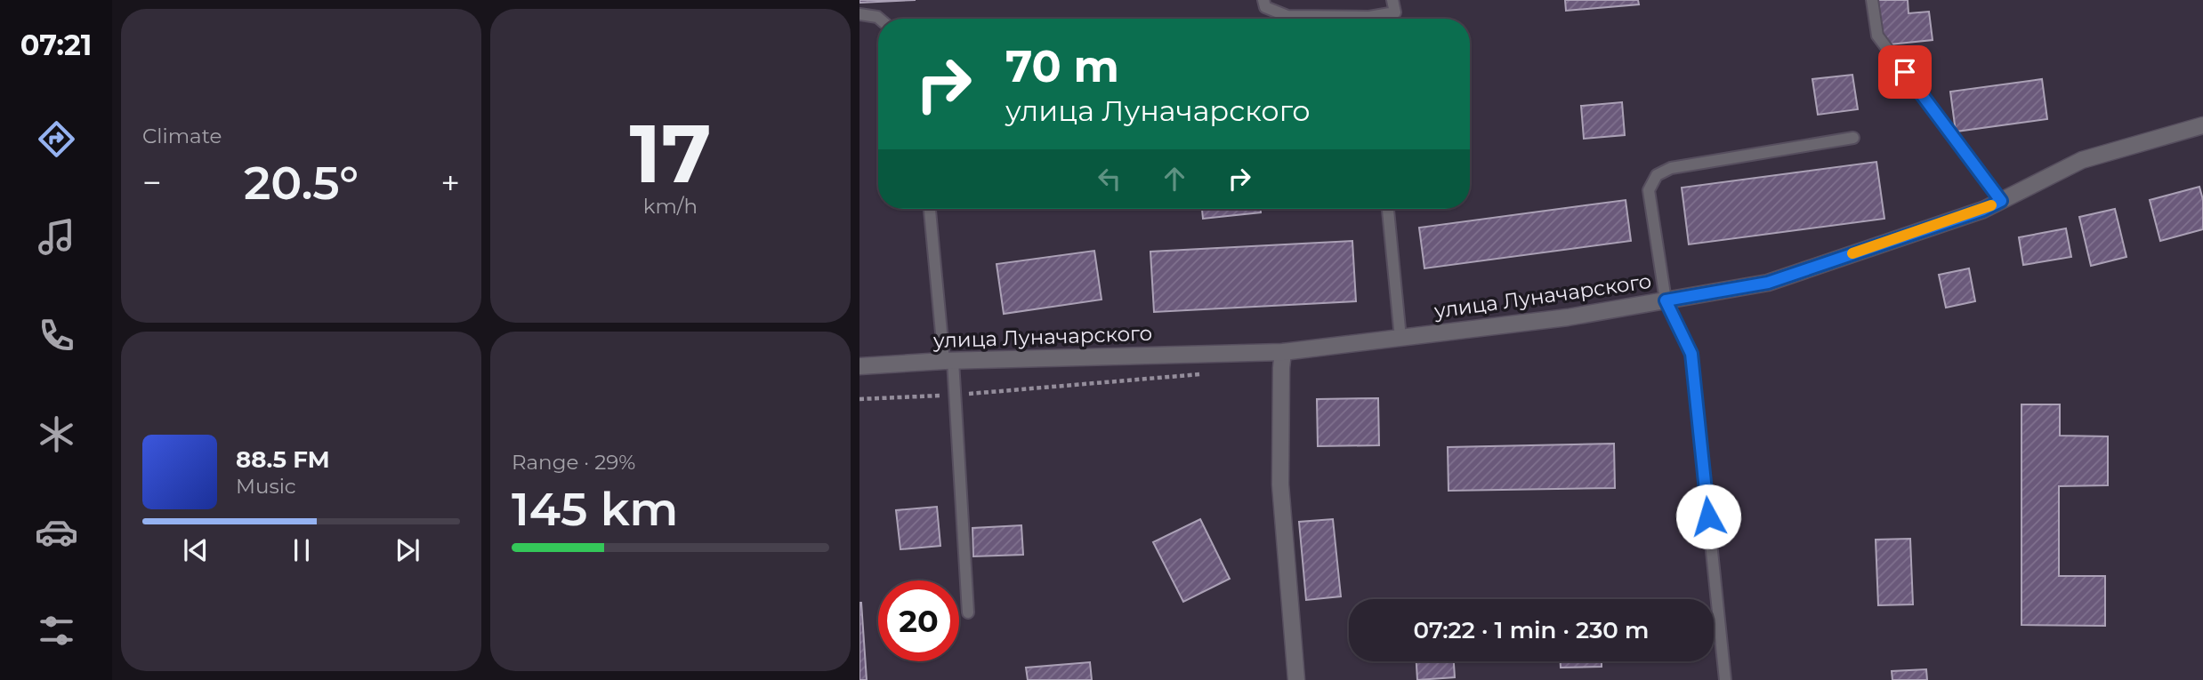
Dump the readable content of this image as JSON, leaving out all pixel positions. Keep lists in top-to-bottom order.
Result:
{
  "streets": {
    "street": ["улица Луначарского"]
  },
  "page": {
    "tabs": "07:21",
    "tile": [
      "Climate",
      ["17", "km/h"],
      ["Range · 29%", "145 km"]
    ],
    "turn": ["70 m", "улица Луначарского"],
    "heat": ["−", "20.5°", "+"],
    "song": ["88.5 FM", "Music"],
    "limit": "20",
    "trip": "07:22 · 1 min · 230 m"
  }
}
